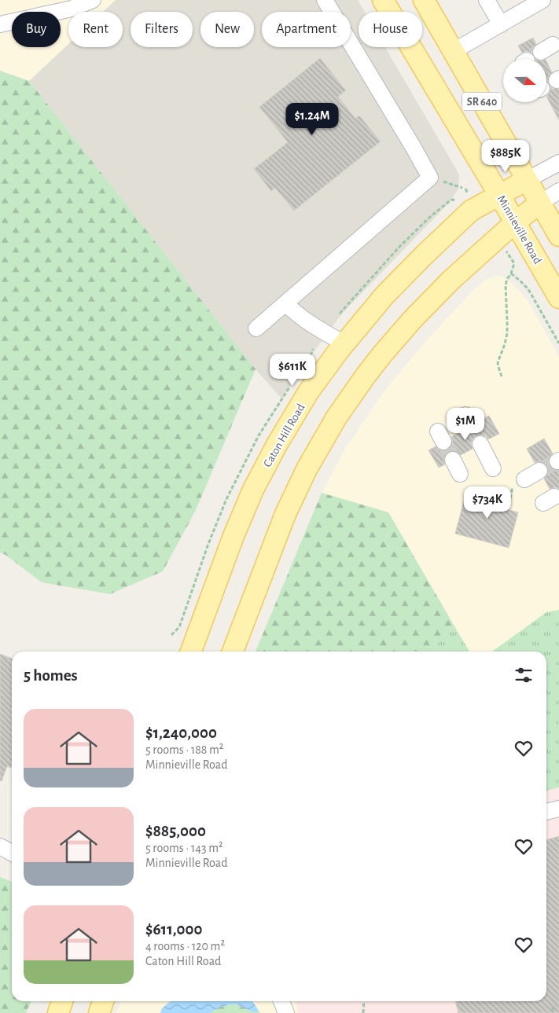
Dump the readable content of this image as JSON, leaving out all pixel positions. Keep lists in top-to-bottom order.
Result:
{
  "streets": {
    "main road": ["SR 640", "Minnieville Road", "Caton Hill Road"]
  },
  "crossings": [
    ["SR 640", "Caton Hill Road"],
    ["Minnieville Road", "Caton Hill Road"]
  ],
  "north": "right",
  "page": {
    "chip": [
      "Buy",
      "Rent",
      "Filters",
      "New",
      "Apartment",
      "House"
    ],
    "price": [
      "$1.24M",
      "$885K",
      "$611K",
      "$1M",
      "$734K"
    ],
    "heading": "5 homes",
    "list": [
      {
        "name": "$1,240,000",
        "note": "5 rooms · 188 m² · Minnieville Road"
      },
      {
        "name": "$885,000",
        "note": "5 rooms · 143 m² · Minnieville Road"
      },
      {
        "name": "$611,000",
        "note": "4 rooms · 120 m² · Caton Hill Road"
      }
    ]
  }
}
